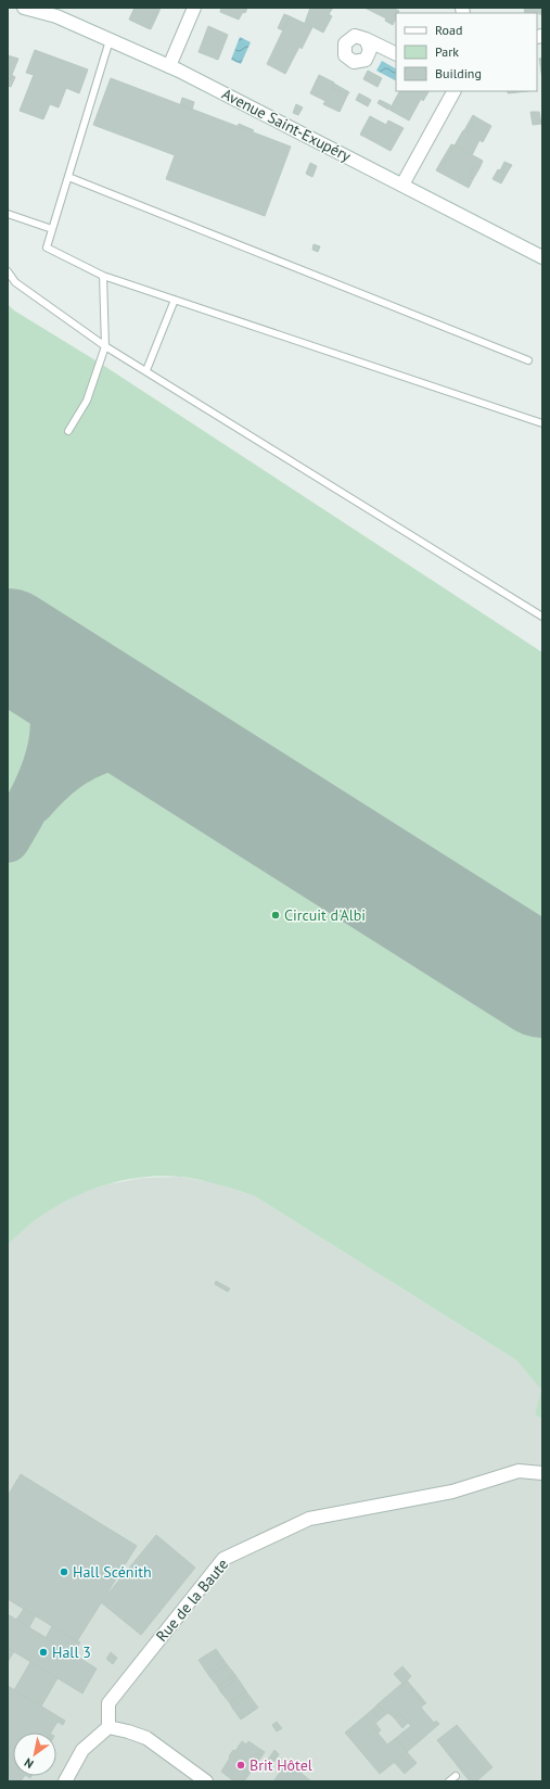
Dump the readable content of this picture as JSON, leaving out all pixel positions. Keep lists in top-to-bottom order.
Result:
{
  "streets": {
    "street": ["Avenue Saint-Exupéry", "Rue de la Baute"]
  },
  "places": [
    "Circuit d'Albi",
    "Hall Scénith",
    "Hall 3",
    "Brit Hôtel"
  ],
  "legend": ["Road", "Park", "Building"],
  "north": "bottom left"
}
